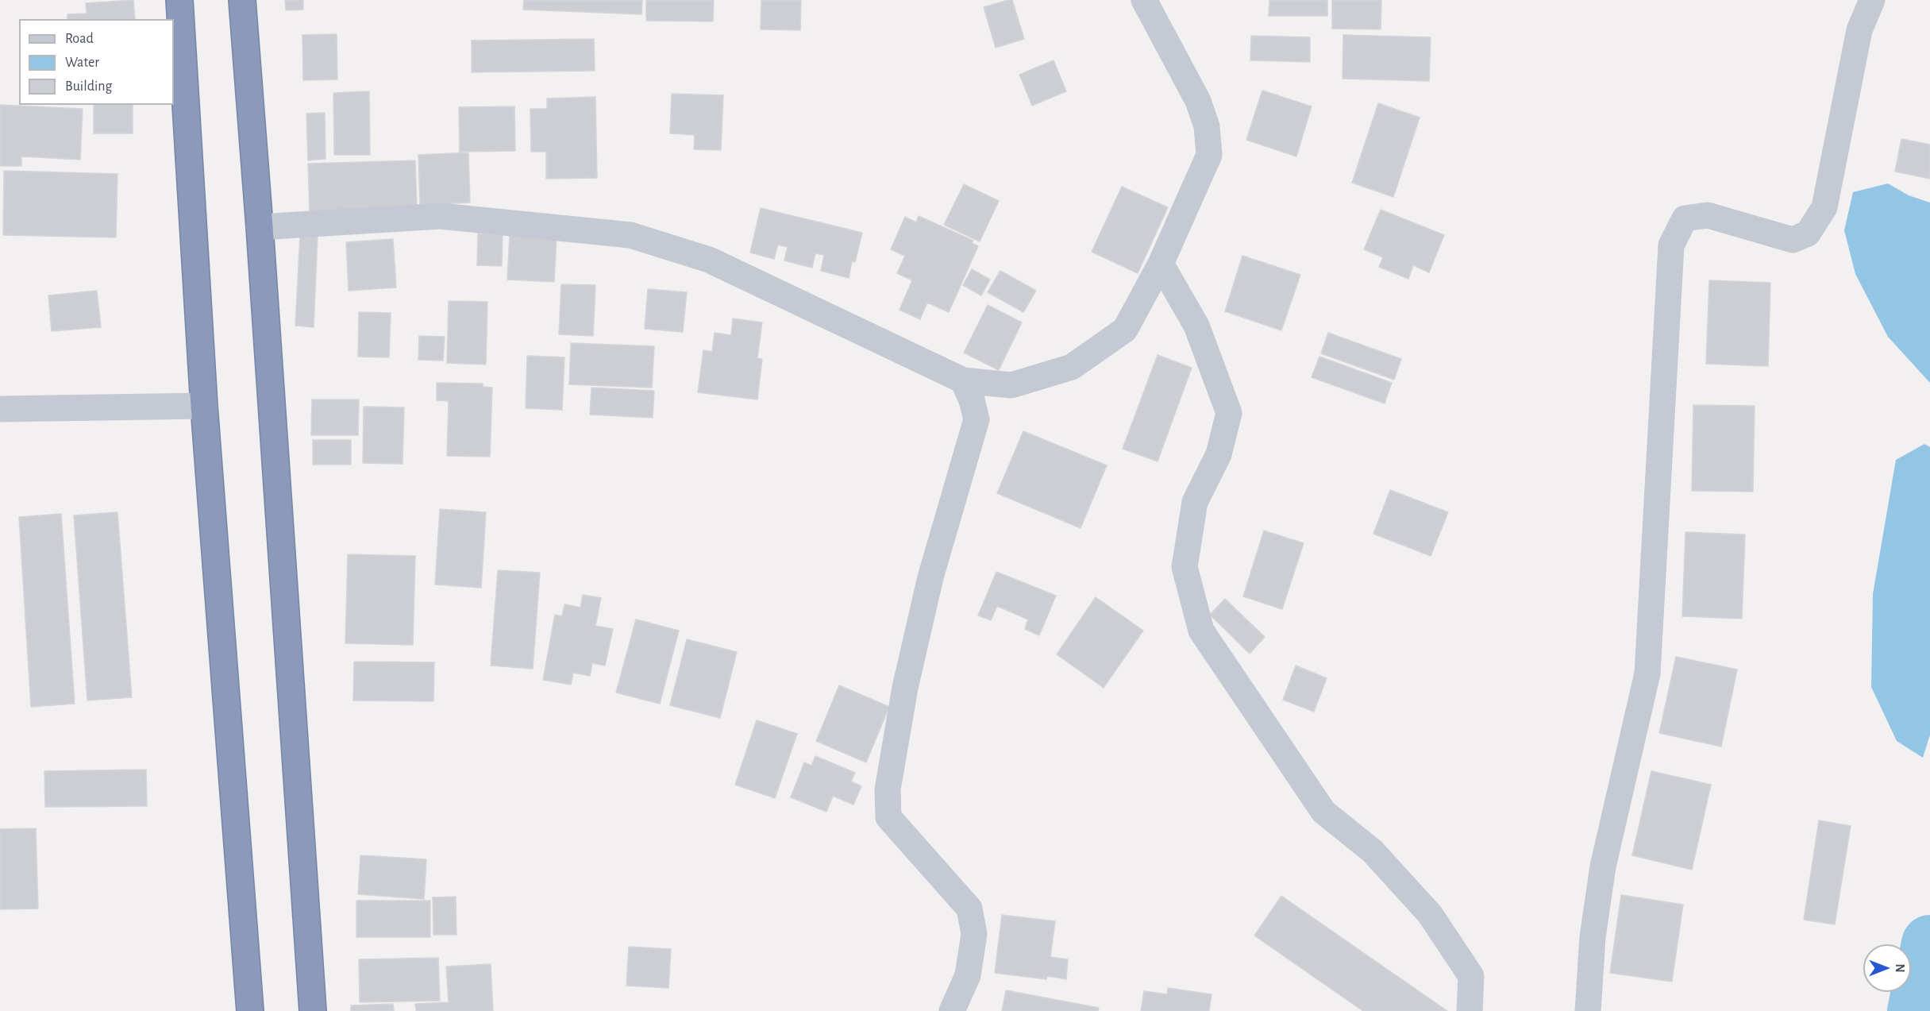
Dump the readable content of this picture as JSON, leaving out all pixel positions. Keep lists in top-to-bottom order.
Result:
{
  "legend": ["Road", "Water", "Building"],
  "north": "right"
}
